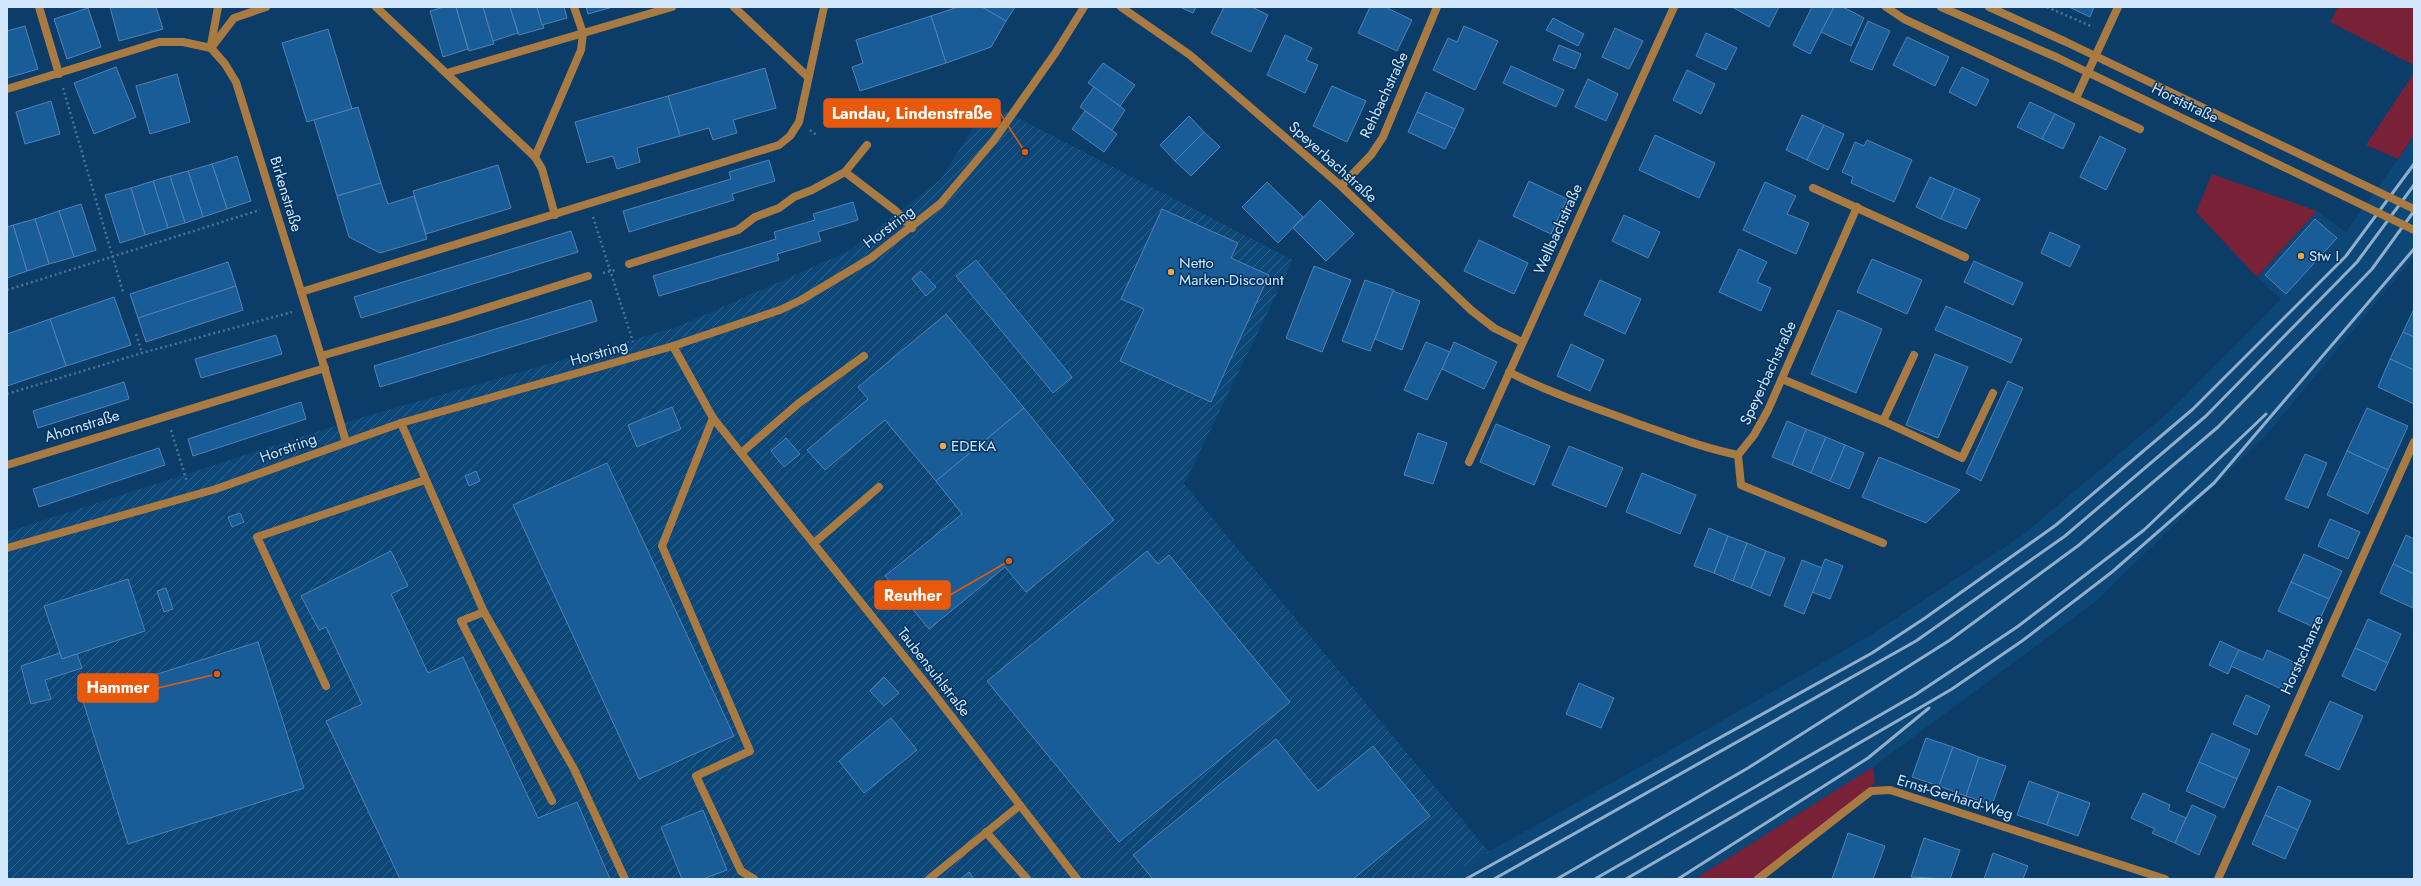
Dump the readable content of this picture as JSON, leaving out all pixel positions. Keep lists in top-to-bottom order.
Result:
{
  "streets": {
    "street": [
      "Rehbachstraße",
      "Horststraße",
      "Speyerbachstraße",
      "Birkenstraße",
      "Horstring",
      "Wellbachstraße",
      "Ahornstraße",
      "Horstschanze",
      "Taubensuhlstraße",
      "Ernst-Gerhard-Weg"
    ]
  },
  "crossings": [
    ["Rehbachstraße", "Speyerbachstraße"],
    ["Speyerbachstraße", "Wellbachstraße"],
    ["Birkenstraße", "Horstring"],
    ["Horstring", "Taubensuhlstraße"]
  ],
  "places": [
    "Landau, Lindenstraße",
    "Stw I",
    "Netto Marken-Discount",
    "EDEKA",
    "Reuther",
    "Hammer"
  ]
}
